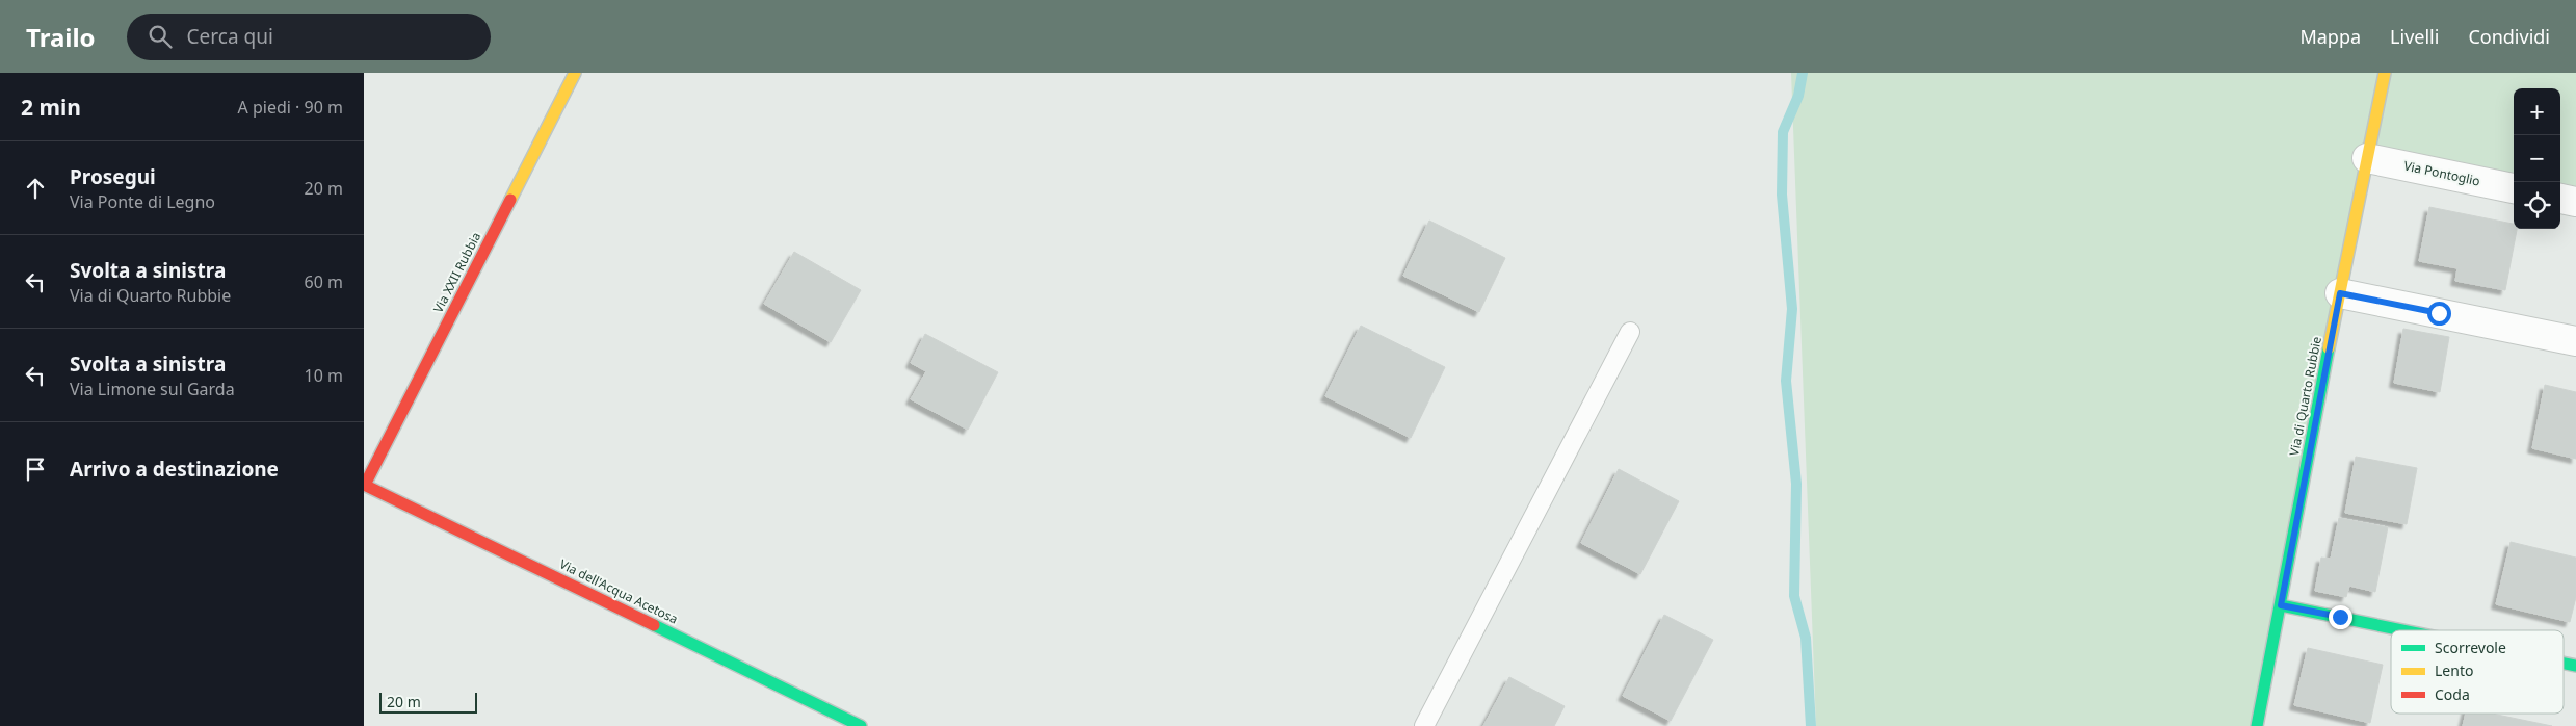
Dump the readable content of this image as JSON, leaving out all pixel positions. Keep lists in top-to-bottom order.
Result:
{
  "streets": {
    "street": [
      "Via Pontoglio",
      "Via XXII Rubbia",
      "Via di Quarto Rubbie",
      "Via dell'Acqua Acetosa"
    ]
  },
  "crossings": [
    ["Via Pontoglio", "Via di Quarto Rubbie"],
    ["Via XXII Rubbia", "Via dell'Acqua Acetosa"]
  ],
  "legend": ["Scorrevole", "Lento", "Coda"],
  "scale_bar": "20 m",
  "page": {
    "header": "Trailo",
    "search": "Cerca qui",
    "nav": ["Mappa", "Livelli", "Condividi"],
    "heading": ["2 min", "A piedi · 90 m"],
    "map_buttons": ["+", "−"],
    "list": [
      ["Prosegui", "Via Ponte di Legno", "20 m"],
      ["Svolta a sinistra", "Via di Quarto Rubbie", "60 m"],
      ["Svolta a sinistra", "Via Limone sul Garda", "10 m"],
      "Arrivo a destinazione"
    ],
    "scale": "20 m"
  }
}
